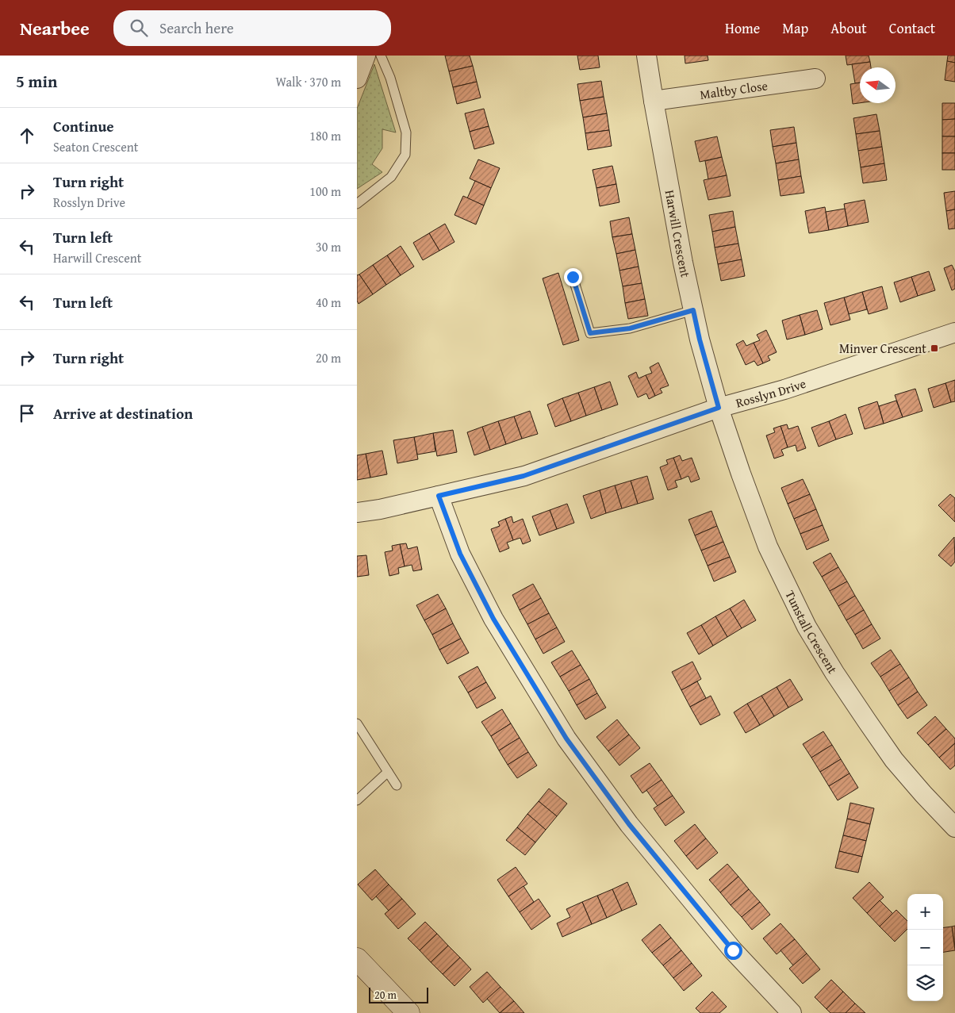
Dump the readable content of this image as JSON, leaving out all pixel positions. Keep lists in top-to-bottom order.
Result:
{
  "streets": {
    "street": [
      "Maltby Close",
      "Harwill Crescent",
      "Rosslyn Drive",
      "Tunstall Crescent"
    ]
  },
  "crossings": [
    ["Maltby Close", "Harwill Crescent"],
    ["Harwill Crescent", "Rosslyn Drive"],
    ["Harwill Crescent", "Tunstall Crescent"],
    ["Rosslyn Drive", "Tunstall Crescent"]
  ],
  "places": {
    "transit": ["Minver Crescent"]
  },
  "scale_bar": "20 m",
  "north": "left",
  "page": {
    "header": "Nearbee",
    "search": "Search here",
    "nav": [
      "Home",
      "Map",
      "About",
      "Contact"
    ],
    "heading": ["5 min", "Walk · 370 m"],
    "list": [
      ["Continue", "Seaton Crescent", "180 m"],
      ["Turn right", "Rosslyn Drive", "100 m"],
      ["Turn left", "Harwill Crescent", "30 m"],
      ["Turn left", "40 m"],
      ["Turn right", "20 m"],
      "Arrive at destination"
    ],
    "map_buttons": ["+", "−"],
    "scale": "20 m"
  }
}
